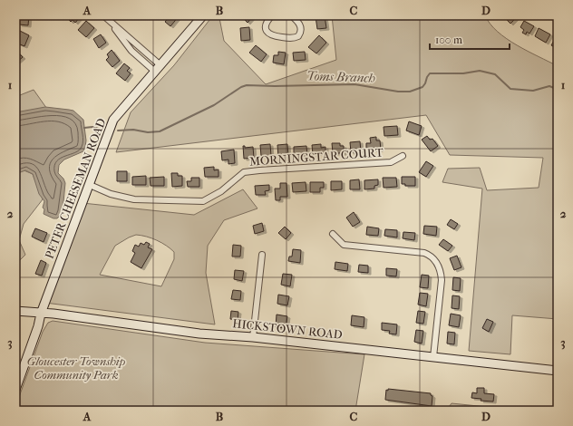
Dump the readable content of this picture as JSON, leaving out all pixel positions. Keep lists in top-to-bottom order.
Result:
{
  "streets": {
    "street": ["MORNINGSTAR COURT", "PETER CHEESEMAN ROAD", "HICKSTOWN ROAD"]
  },
  "crossings": [
    ["MORNINGSTAR COURT", "PETER CHEESEMAN ROAD"],
    ["PETER CHEESEMAN ROAD", "HICKSTOWN ROAD"]
  ],
  "water": ["Toms Branch"],
  "parks": ["Gloucester Township Community Park"],
  "scale_bar": "100 m",
  "grid": {
    "columns": [
      "A",
      "B",
      "C",
      "D"
    ],
    "rows": ["1", "2", "3"]
  }
}
